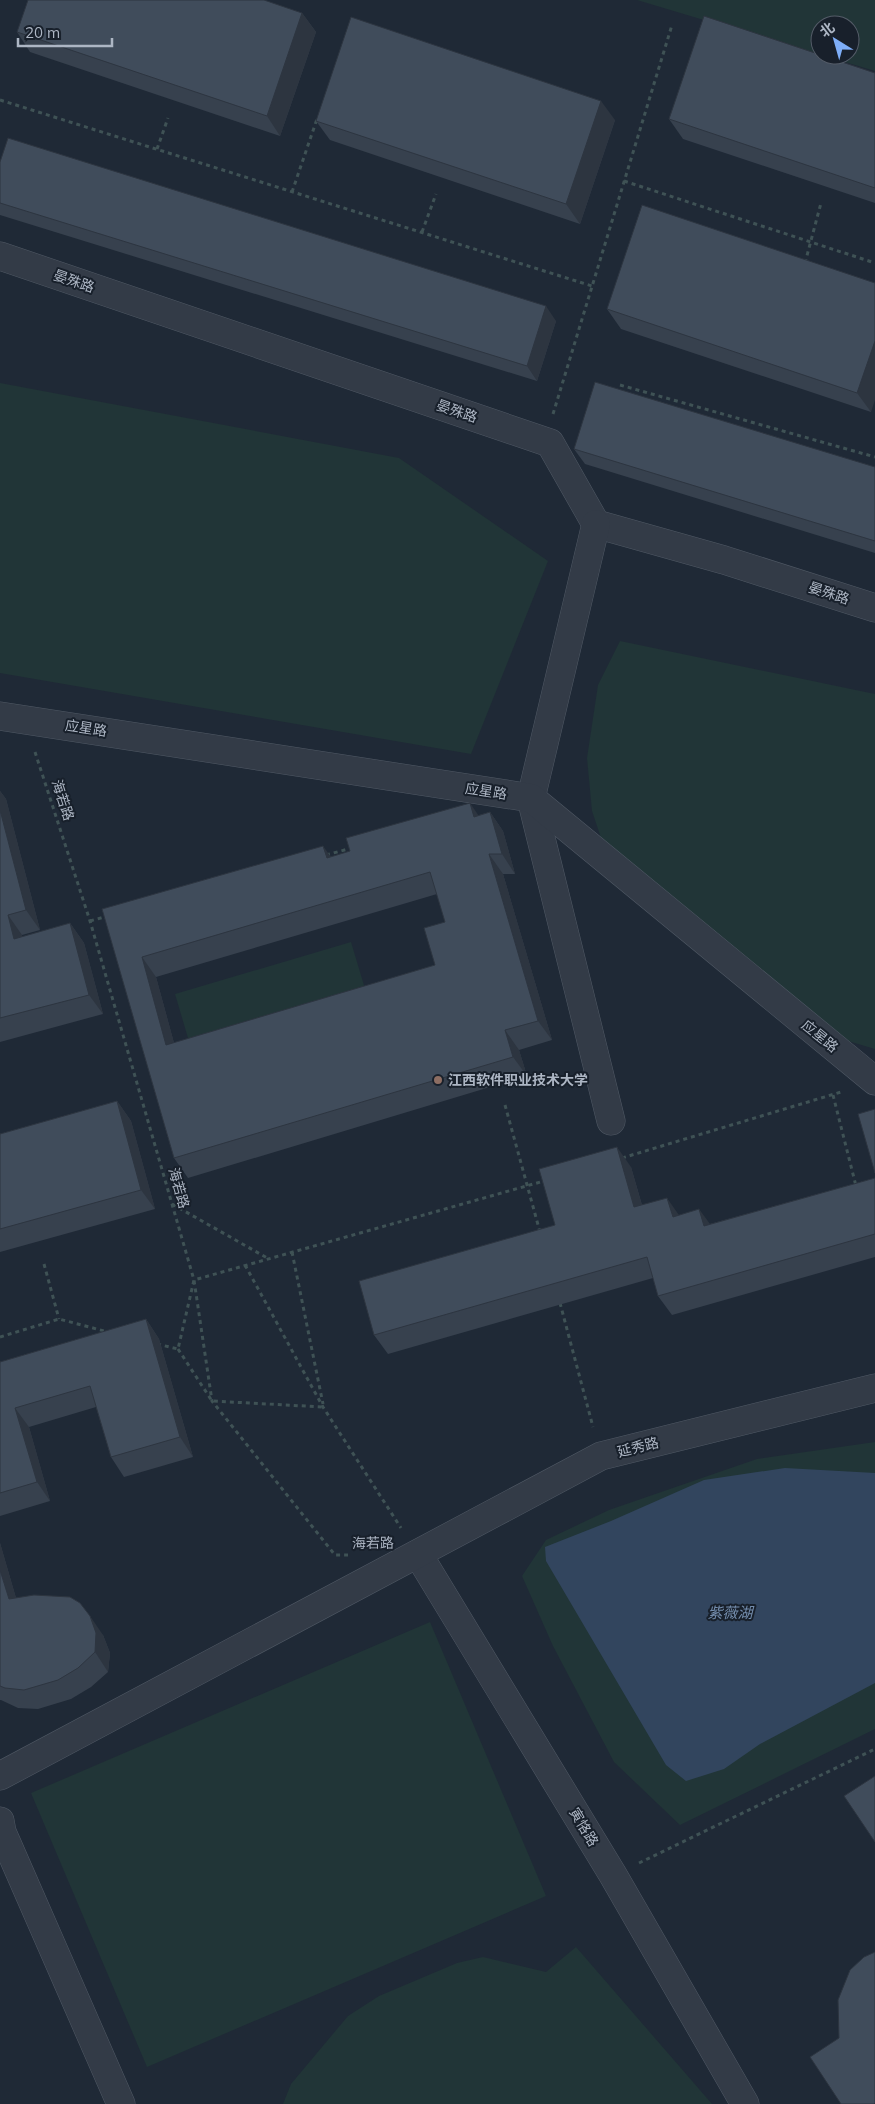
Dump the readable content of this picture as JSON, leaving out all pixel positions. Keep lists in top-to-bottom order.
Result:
{
  "streets": {
    "street": [
      "晏殊路",
      "应星路",
      "延秀路",
      "寅恪路"
    ],
    "path": ["海若路"]
  },
  "crossings": [
    ["应星路", "海若路"],
    ["延秀路", "寅恪路"]
  ],
  "water": ["紫薇湖"],
  "places": ["江西软件职业技术大学"],
  "scale_bar": "20 m",
  "north": "top left"
}
